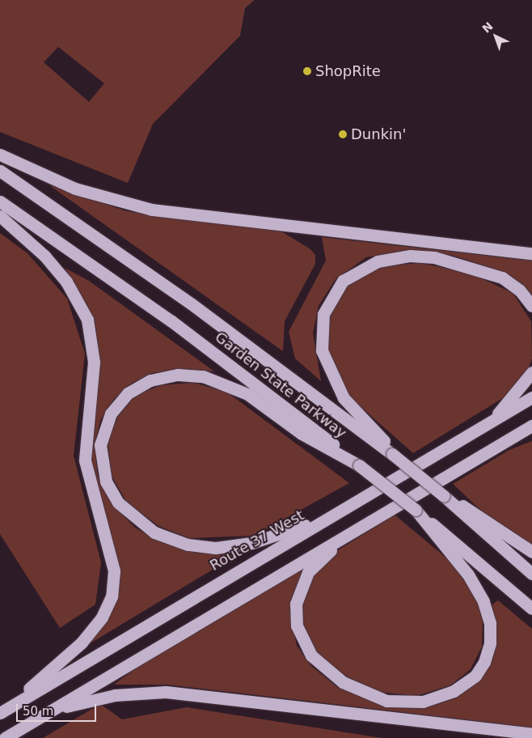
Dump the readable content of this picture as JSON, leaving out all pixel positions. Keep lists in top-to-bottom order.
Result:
{
  "streets": {
    "highway": ["Garden State Parkway", "Route 37 West"]
  },
  "places": ["ShopRite", "Dunkin'"],
  "scale_bar": "50 m",
  "north": "top left"
}
